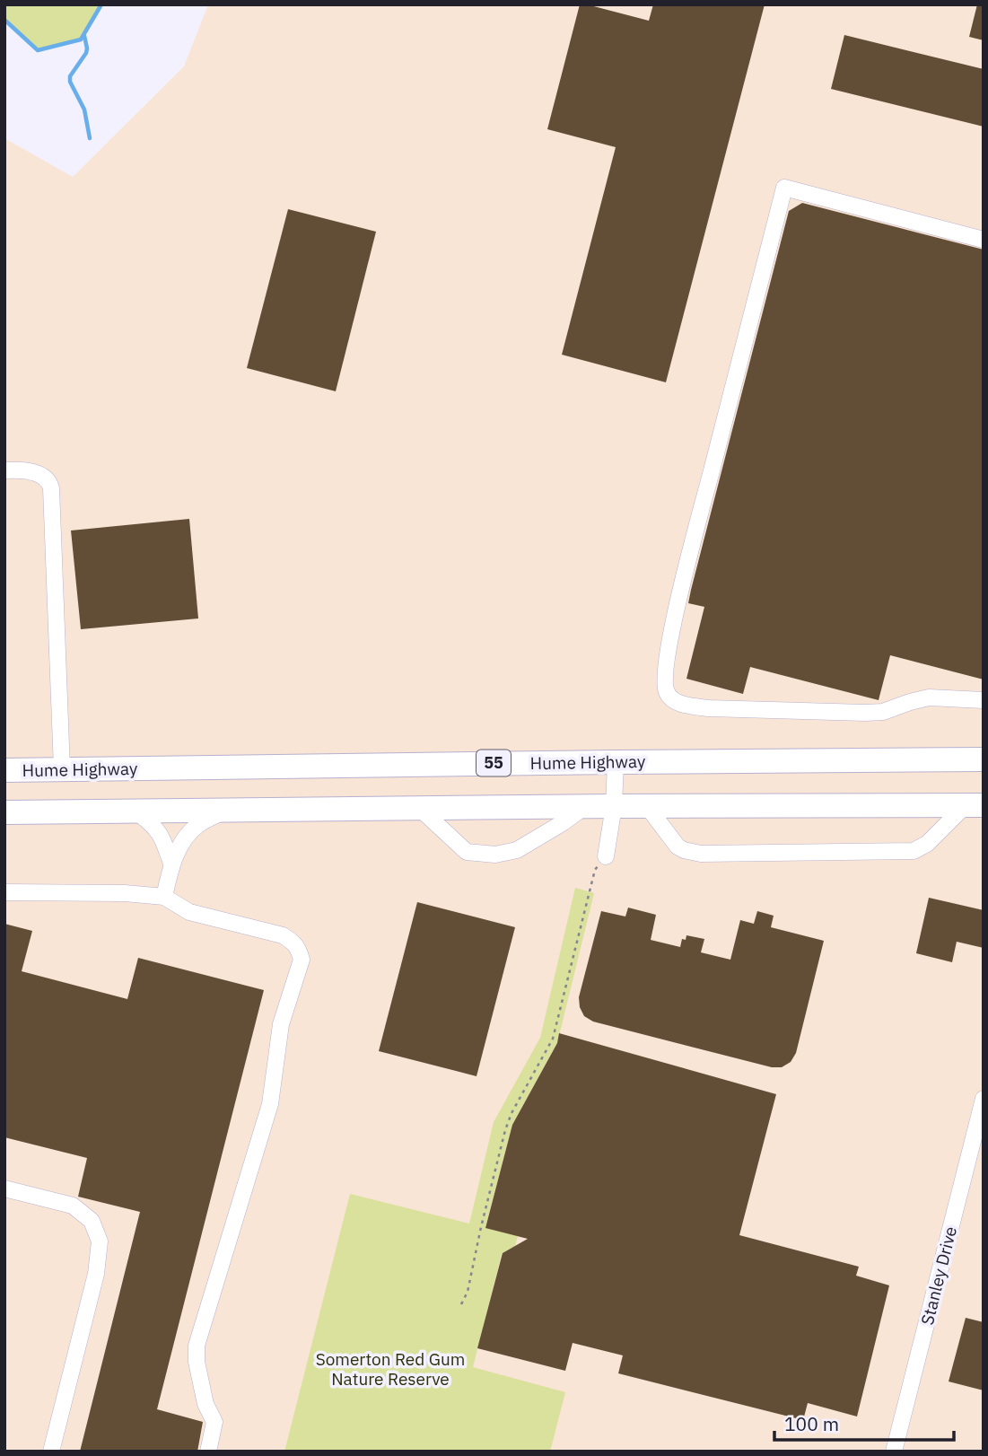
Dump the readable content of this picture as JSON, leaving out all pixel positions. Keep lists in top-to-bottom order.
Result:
{
  "streets": {
    "highway": ["Hume Highway", "55"],
    "street": ["Stanley Drive"]
  },
  "parks": ["Somerton Red Gum Nature Reserve"],
  "scale_bar": "100 m"
}
